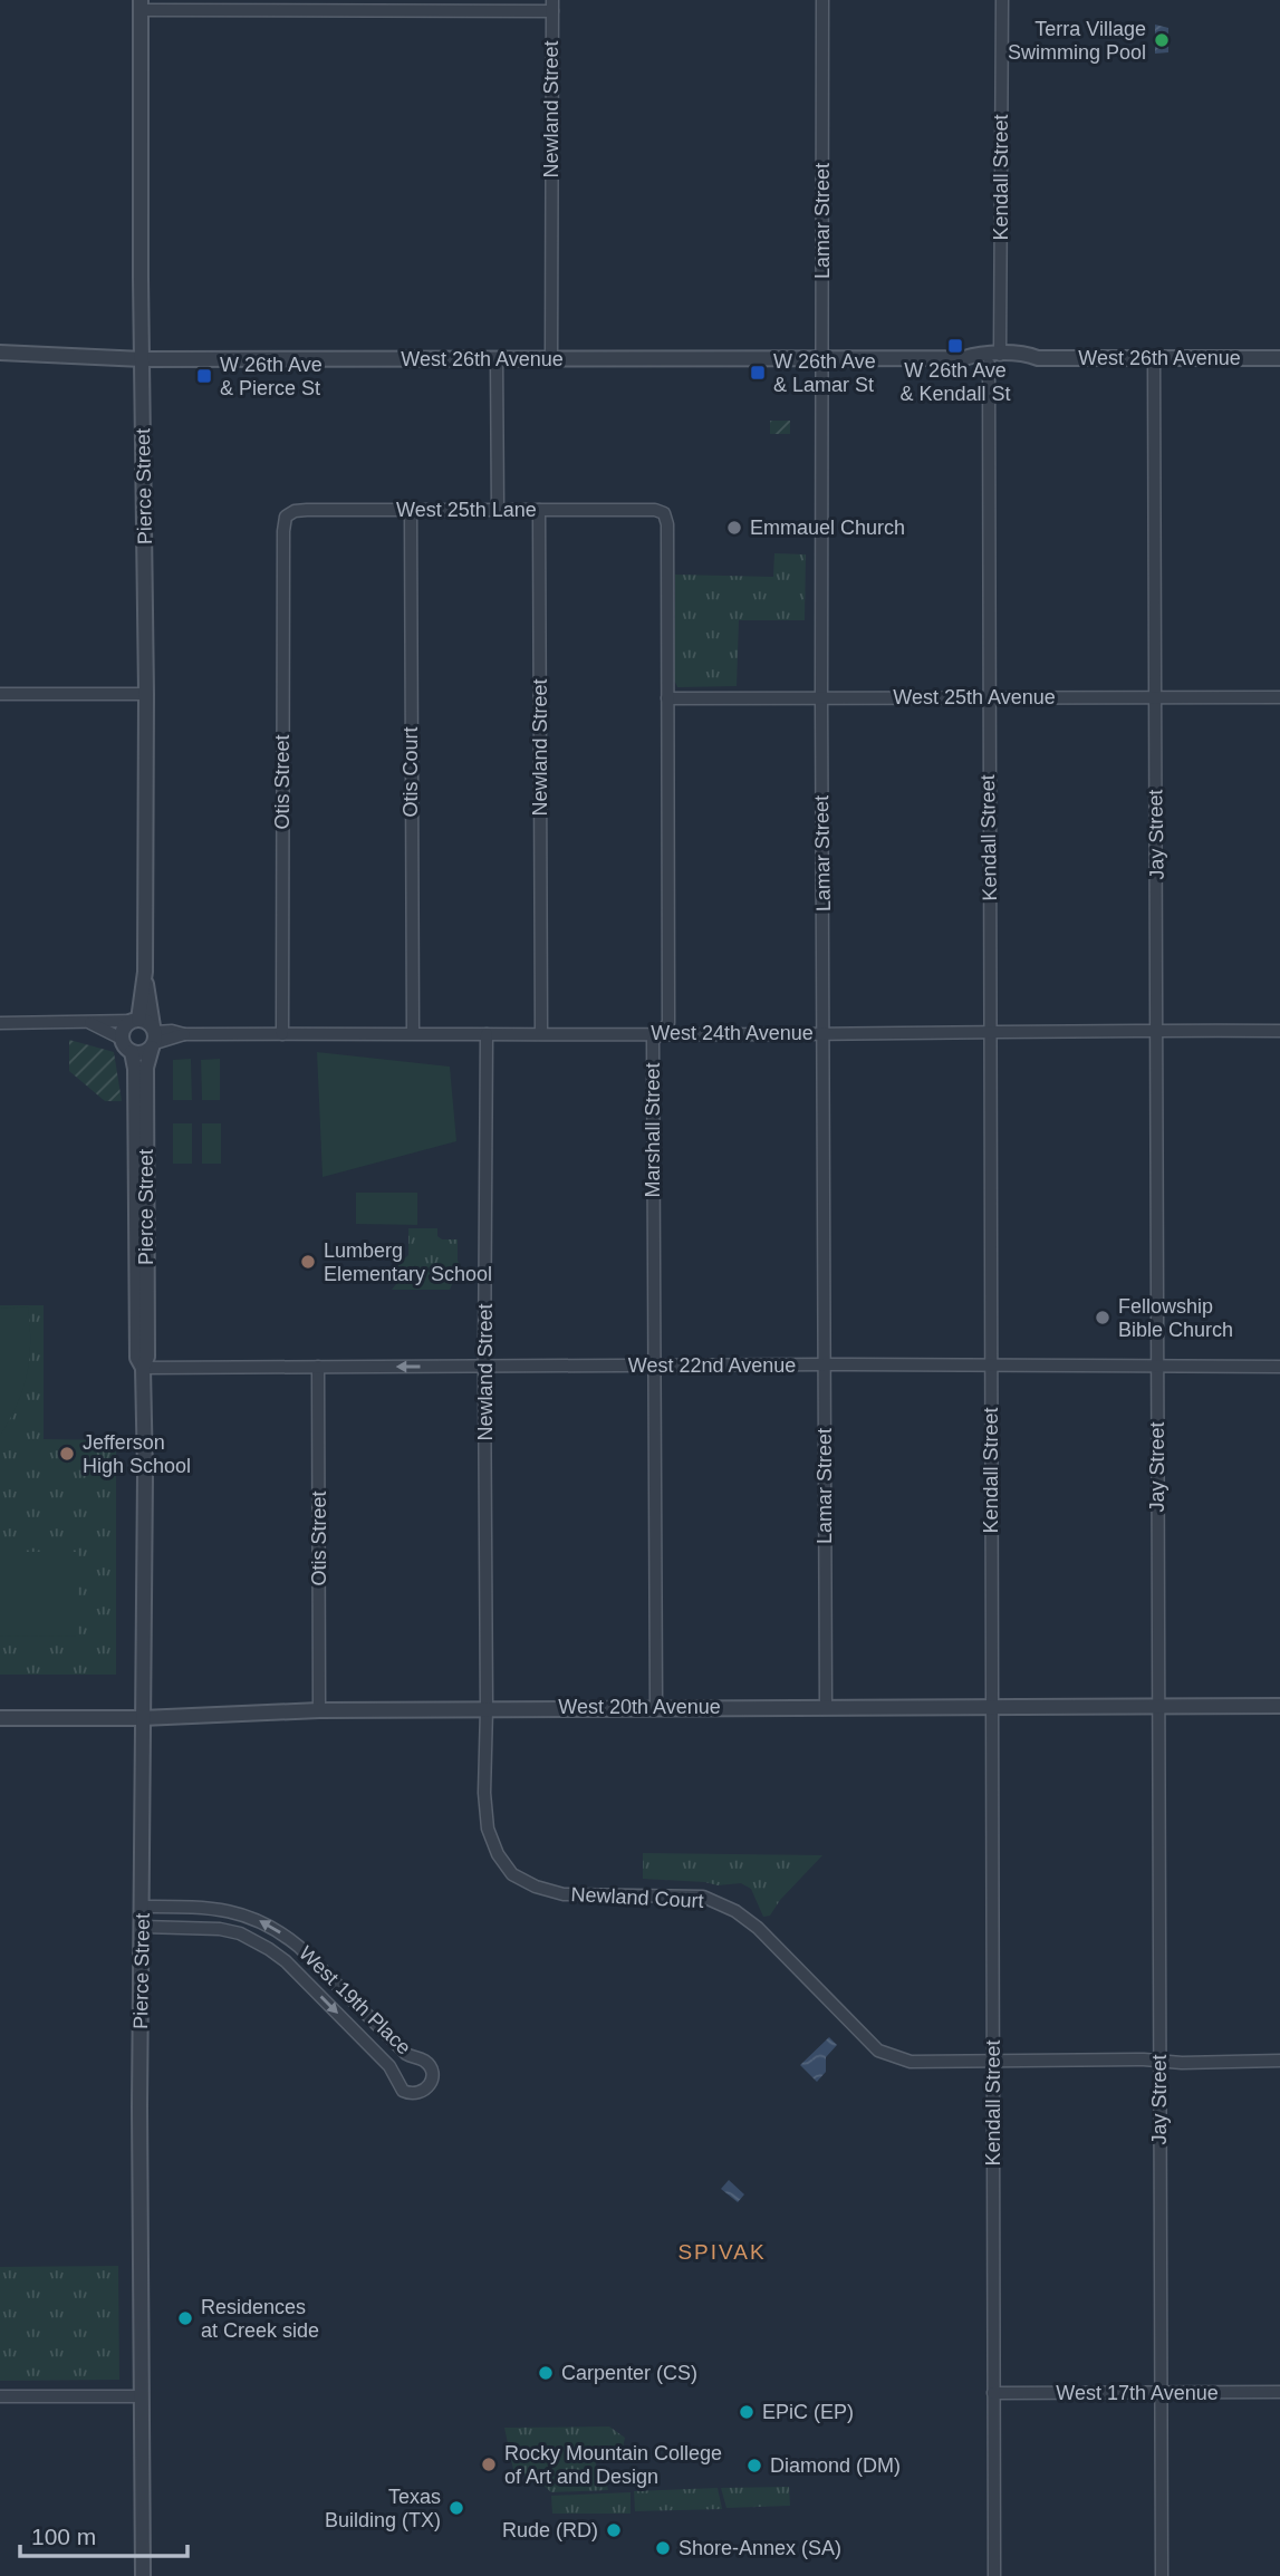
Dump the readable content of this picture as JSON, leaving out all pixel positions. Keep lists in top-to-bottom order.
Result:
{
  "streets": {
    "street": [
      "Newland Street",
      "Kendall Street",
      "Lamar Street",
      "West 26th Avenue",
      "Pierce Street",
      "West 25th Lane",
      "West 25th Avenue",
      "Otis Court",
      "Otis Street",
      "Jay Street",
      "West 24th Avenue",
      "Marshall Street",
      "West 22nd Avenue",
      "West 20th Avenue",
      "Newland Court",
      "West 19th Place",
      "West 17th Avenue"
    ]
  },
  "crossings": [
    ["Newland Street", "West 26th Avenue"],
    ["Newland Street", "West 25th Lane"],
    ["Newland Street", "West 24th Avenue"],
    ["Newland Street", "West 22nd Avenue"],
    ["Newland Street", "West 20th Avenue"],
    ["Newland Street", "Newland Court"],
    ["Kendall Street", "West 26th Avenue"],
    ["Kendall Street", "West 25th Avenue"],
    ["Kendall Street", "West 24th Avenue"],
    ["Kendall Street", "West 22nd Avenue"],
    ["Kendall Street", "West 20th Avenue"],
    ["Kendall Street", "Newland Court"],
    ["Kendall Street", "West 17th Avenue"],
    ["Lamar Street", "West 26th Avenue"],
    ["Lamar Street", "West 25th Avenue"],
    ["Lamar Street", "West 24th Avenue"],
    ["Lamar Street", "West 22nd Avenue"],
    ["Lamar Street", "West 20th Avenue"],
    ["West 26th Avenue", "Pierce Street"],
    ["West 26th Avenue", "Jay Street"],
    ["Pierce Street", "West 24th Avenue"],
    ["Pierce Street", "West 22nd Avenue"],
    ["Pierce Street", "West 20th Avenue"],
    ["Pierce Street", "West 19th Place"],
    ["West 25th Lane", "Otis Court"],
    ["West 25th Lane", "Otis Street"],
    ["West 25th Lane", "Marshall Street"],
    ["West 25th Avenue", "Jay Street"],
    ["West 25th Avenue", "Marshall Street"],
    ["Otis Court", "West 24th Avenue"],
    ["Otis Street", "West 24th Avenue"],
    ["Otis Street", "West 22nd Avenue"],
    ["Otis Street", "West 20th Avenue"],
    ["Jay Street", "West 24th Avenue"],
    ["Jay Street", "West 22nd Avenue"],
    ["Jay Street", "West 20th Avenue"],
    ["Jay Street", "West 17th Avenue"],
    ["West 24th Avenue", "Marshall Street"],
    ["Marshall Street", "West 22nd Avenue"],
    ["Marshall Street", "West 20th Avenue"],
    ["West 20th Avenue", "Newland Court"]
  ],
  "districts": ["SPIVAK"],
  "places": {
    "other": [
      "Terra Village Swimming Pool",
      "Emmauel Church",
      "Lumberg Elementary School",
      "Fellowship Bible Church",
      "Jefferson High School",
      "Residences at Creek side",
      "Carpenter (CS)",
      "EPiC (EP)",
      "Rocky Mountain College of Art and Design",
      "Diamond (DM)",
      "Texas Building (TX)",
      "Rude (RD)",
      "Shore-Annex (SA)"
    ],
    "transit": ["W 26th Ave & Kendall St", "W 26th Ave & Lamar St", "W 26th Ave & Pierce St"]
  },
  "scale_bar": "100 m"
}
